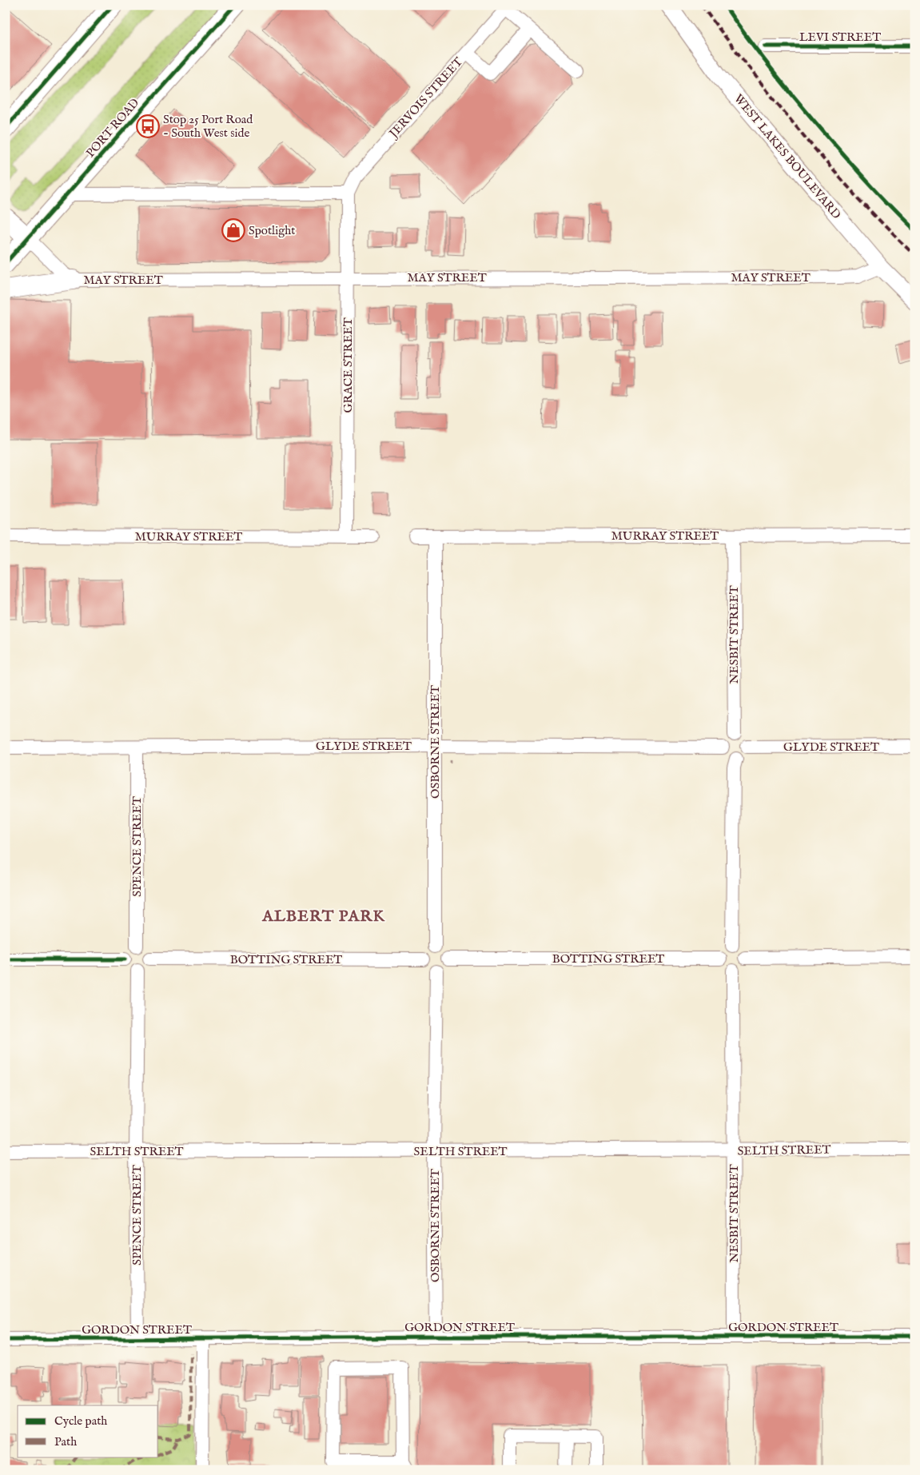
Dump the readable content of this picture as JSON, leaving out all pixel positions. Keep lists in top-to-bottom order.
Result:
{
  "streets": {
    "highway": ["PORT ROAD"],
    "main road": ["WEST LAKES BOULEVARD"],
    "street": [
      "LEVI STREET",
      "JERVOIS STREET",
      "MAY STREET",
      "GRACE STREET",
      "MURRAY STREET",
      "NESBIT STREET",
      "OSBORNE STREET",
      "GLYDE STREET",
      "SPENCE STREET",
      "BOTTING STREET",
      "SELTH STREET",
      "GORDON STREET"
    ]
  },
  "crossings": [
    ["JERVOIS STREET", "GRACE STREET"],
    ["PORT ROAD", "MAY STREET"],
    ["WEST LAKES BOULEVARD", "MAY STREET"],
    ["MAY STREET", "GRACE STREET"],
    ["GRACE STREET", "MURRAY STREET"],
    ["MURRAY STREET", "NESBIT STREET"],
    ["MURRAY STREET", "OSBORNE STREET"],
    ["NESBIT STREET", "GLYDE STREET"],
    ["NESBIT STREET", "BOTTING STREET"],
    ["NESBIT STREET", "SELTH STREET"],
    ["NESBIT STREET", "GORDON STREET"],
    ["OSBORNE STREET", "GLYDE STREET"],
    ["OSBORNE STREET", "BOTTING STREET"],
    ["OSBORNE STREET", "SELTH STREET"],
    ["OSBORNE STREET", "GORDON STREET"],
    ["GLYDE STREET", "SPENCE STREET"],
    ["SPENCE STREET", "BOTTING STREET"],
    ["SPENCE STREET", "SELTH STREET"],
    ["SPENCE STREET", "GORDON STREET"]
  ],
  "districts": ["ALBERT PARK"],
  "places": {
    "bus stop": ["Stop 25 Port Road - South West side"],
    "shop": ["Spotlight"]
  },
  "legend": ["Cycle path", "Path"]
}
